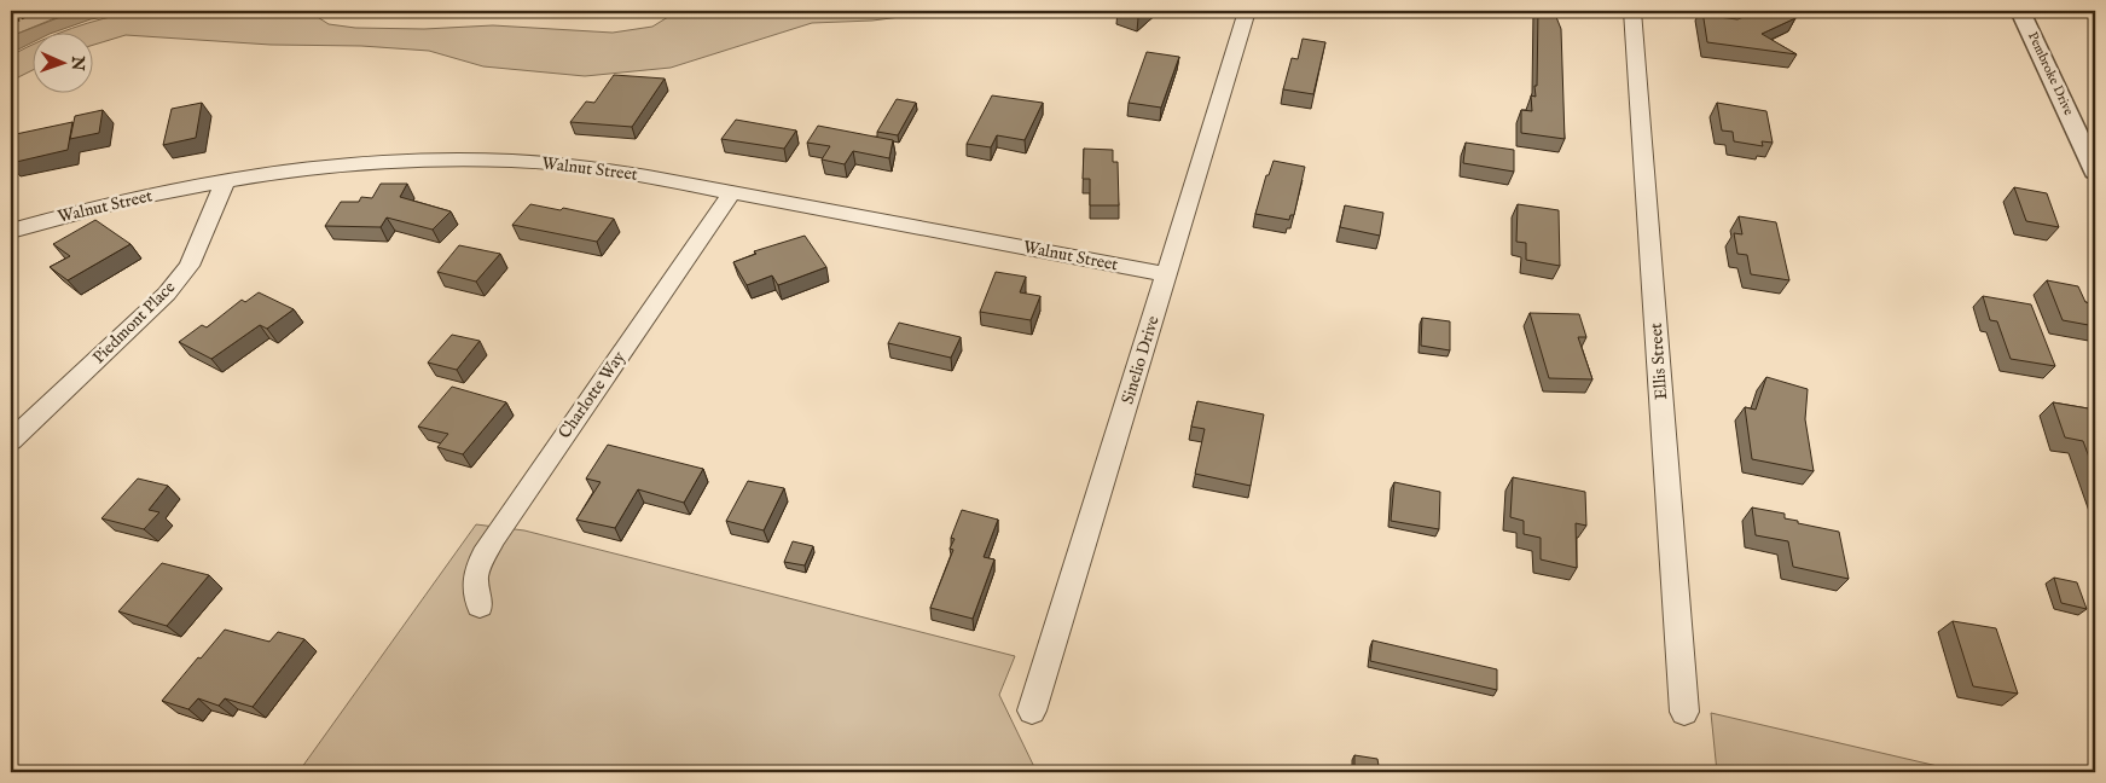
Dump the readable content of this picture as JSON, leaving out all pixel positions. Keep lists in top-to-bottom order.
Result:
{
  "streets": {
    "street": [
      "Pembroke Drive",
      "Walnut Street",
      "Piedmont Place",
      "Sinelio Drive",
      "Ellis Street",
      "Charlotte Way"
    ]
  },
  "crossings": [
    ["Walnut Street", "Piedmont Place"],
    ["Walnut Street", "Sinelio Drive"],
    ["Walnut Street", "Charlotte Way"]
  ],
  "north": "right"
}
